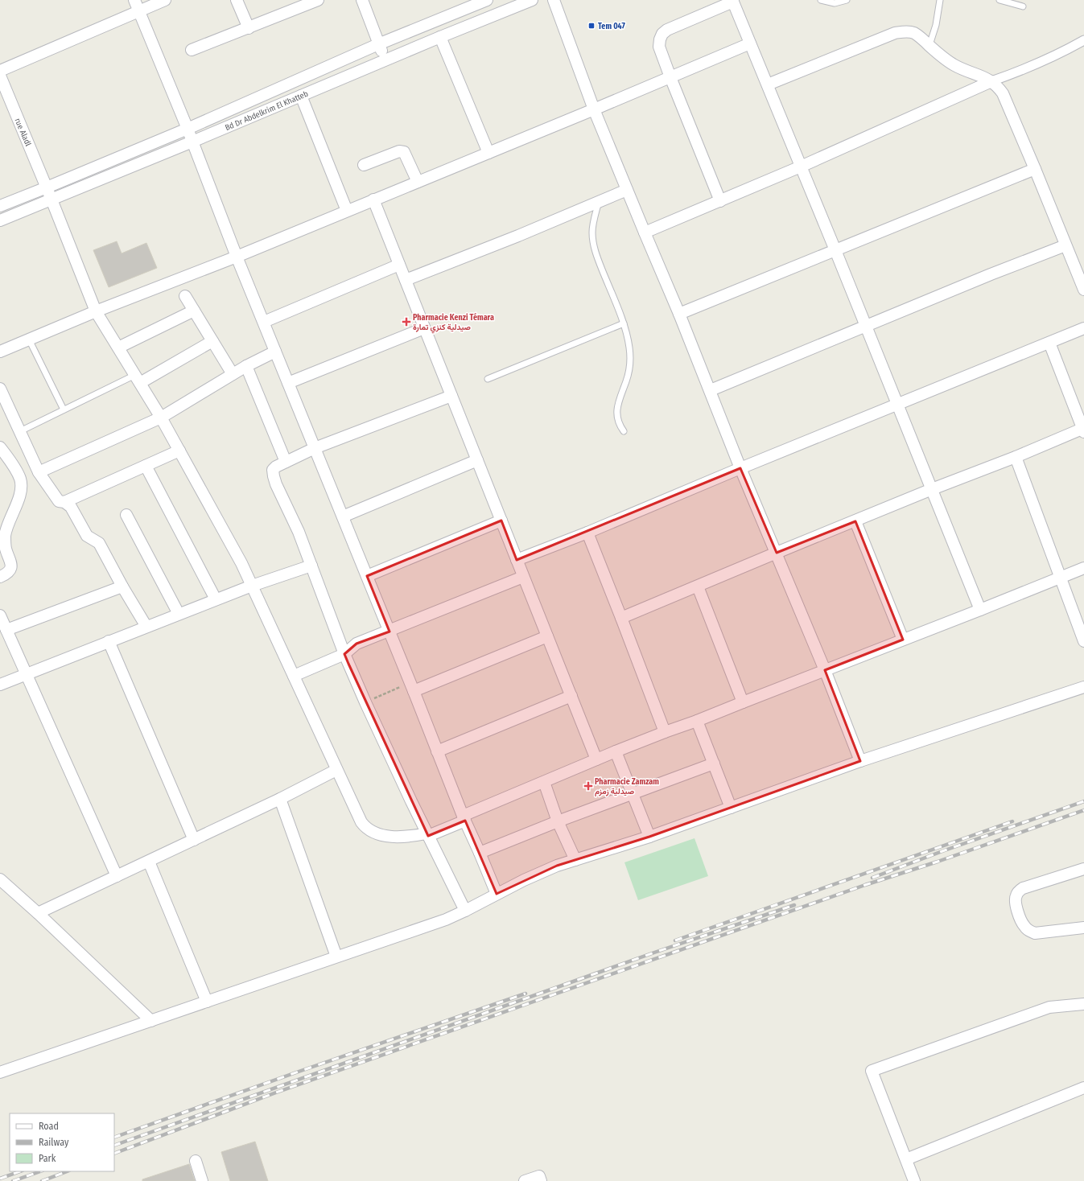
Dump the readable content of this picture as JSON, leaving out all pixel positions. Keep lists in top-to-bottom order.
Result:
{
  "streets": {
    "street": ["Bd Dr Abdelkrim El Khatteb", "rue Aladl"]
  },
  "crossings": [
    ["Bd Dr Abdelkrim El Khatteb", "rue Aladl"]
  ],
  "places": {
    "transit": ["Tem 047"],
    "health": ["Pharmacie Kenzi Témara صيدلية كنزي تمارة", "Pharmacie Zamzam صيدلية زمزم"]
  },
  "legend": ["Road", "Railway", "Park"]
}
